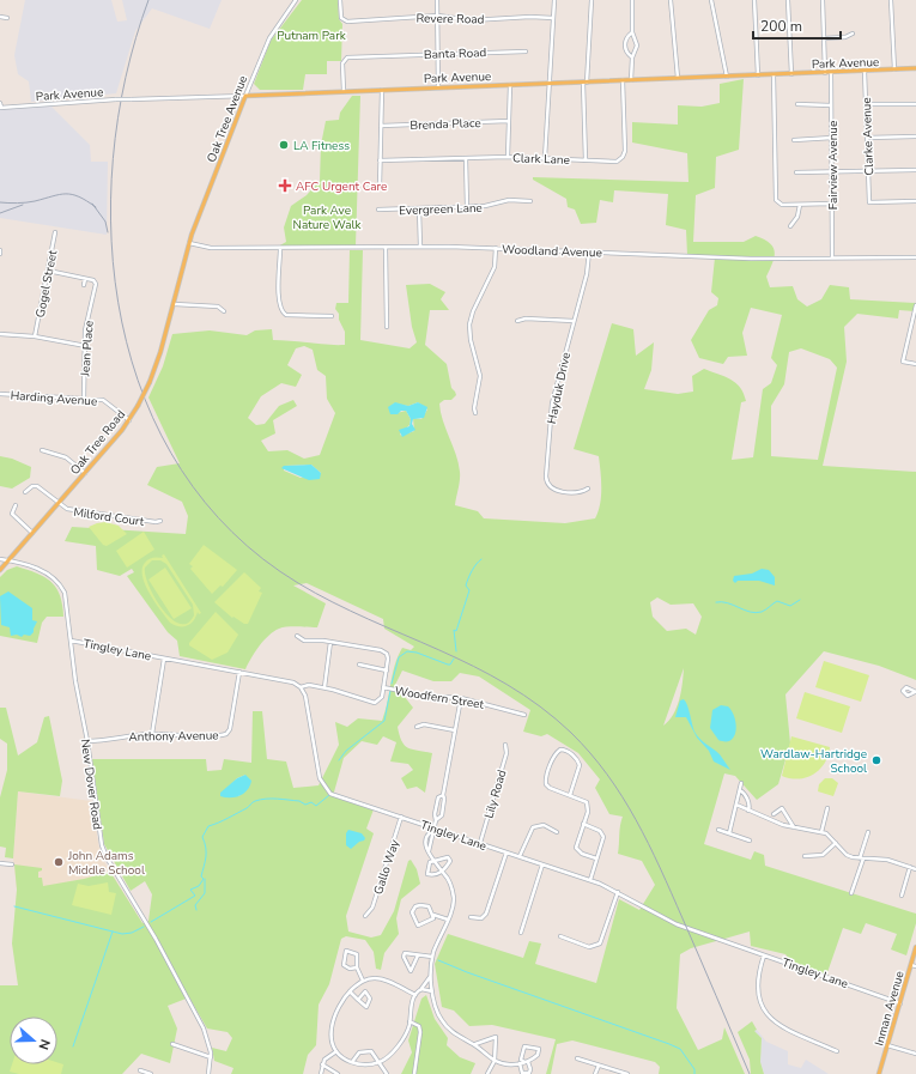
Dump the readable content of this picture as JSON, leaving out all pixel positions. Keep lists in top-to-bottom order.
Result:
{
  "streets": {
    "main road": [
      "Park Avenue",
      "Oak Tree Avenue",
      "Oak Tree Road",
      "Inman Avenue"
    ],
    "street": [
      "Revere Road",
      "Banta Road",
      "Brenda Place",
      "Clarke Avenue",
      "Clark Lane",
      "Fairview Avenue",
      "Evergreen Lane",
      "Woodland Avenue",
      "Gogel Street",
      "Jean Place",
      "Hayduk Drive",
      "Harding Avenue",
      "Milford Court",
      "Tingley Lane",
      "Woodfern Street",
      "Anthony Avenue",
      "New Dover Road",
      "Lily Road",
      "Gallo Way"
    ]
  },
  "crossings": [
    ["Banta Road", "Park Avenue"],
    ["Park Avenue", "Oak Tree Avenue"],
    ["Park Avenue", "Clarke Avenue"],
    ["Park Avenue", "Clark Lane"],
    ["Park Avenue", "Fairview Avenue"],
    ["Oak Tree Avenue", "Woodland Avenue"],
    ["Oak Tree Avenue", "Oak Tree Road"],
    ["Fairview Avenue", "Woodland Avenue"],
    ["Woodland Avenue", "Hayduk Drive"],
    ["Jean Place", "Harding Avenue"],
    ["Harding Avenue", "Oak Tree Road"],
    ["Oak Tree Road", "Milford Court"],
    ["Oak Tree Road", "New Dover Road"],
    ["Tingley Lane", "Anthony Avenue"],
    ["Tingley Lane", "New Dover Road"],
    ["Tingley Lane", "Lily Road"],
    ["Tingley Lane", "Gallo Way"],
    ["Tingley Lane", "Inman Avenue"],
    ["Anthony Avenue", "New Dover Road"]
  ],
  "parks": ["Putnam Park", "Park Ave Nature Walk"],
  "places": {
    "other": ["LA Fitness", "Wardlaw-Hartridge School", "John Adams Middle School"],
    "health": ["AFC Urgent Care"]
  },
  "scale_bar": "200 m",
  "north": "right"
}
